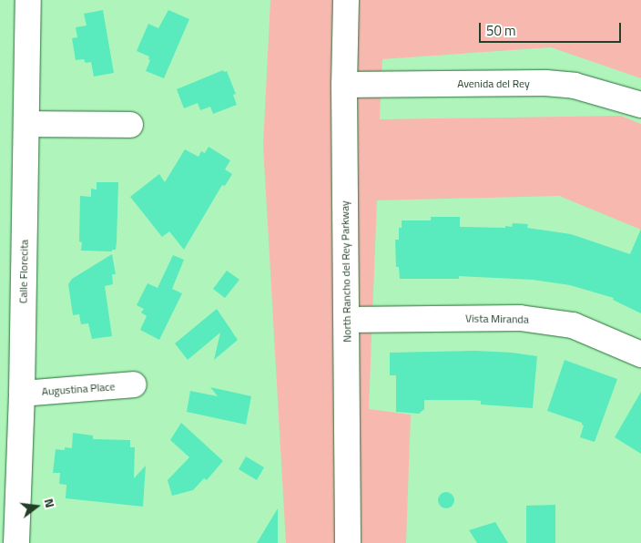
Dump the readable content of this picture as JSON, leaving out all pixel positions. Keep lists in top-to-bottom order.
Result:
{
  "streets": {
    "street": [
      "Avenida del Rey",
      "Calle Florecita",
      "North Rancho del Rey Parkway",
      "Vista Miranda",
      "Augustina Place"
    ]
  },
  "crossings": [
    ["Avenida del Rey", "North Rancho del Rey Parkway"],
    ["Calle Florecita", "Augustina Place"],
    ["North Rancho del Rey Parkway", "Vista Miranda"]
  ],
  "scale_bar": "50 m",
  "north": "right"
}
